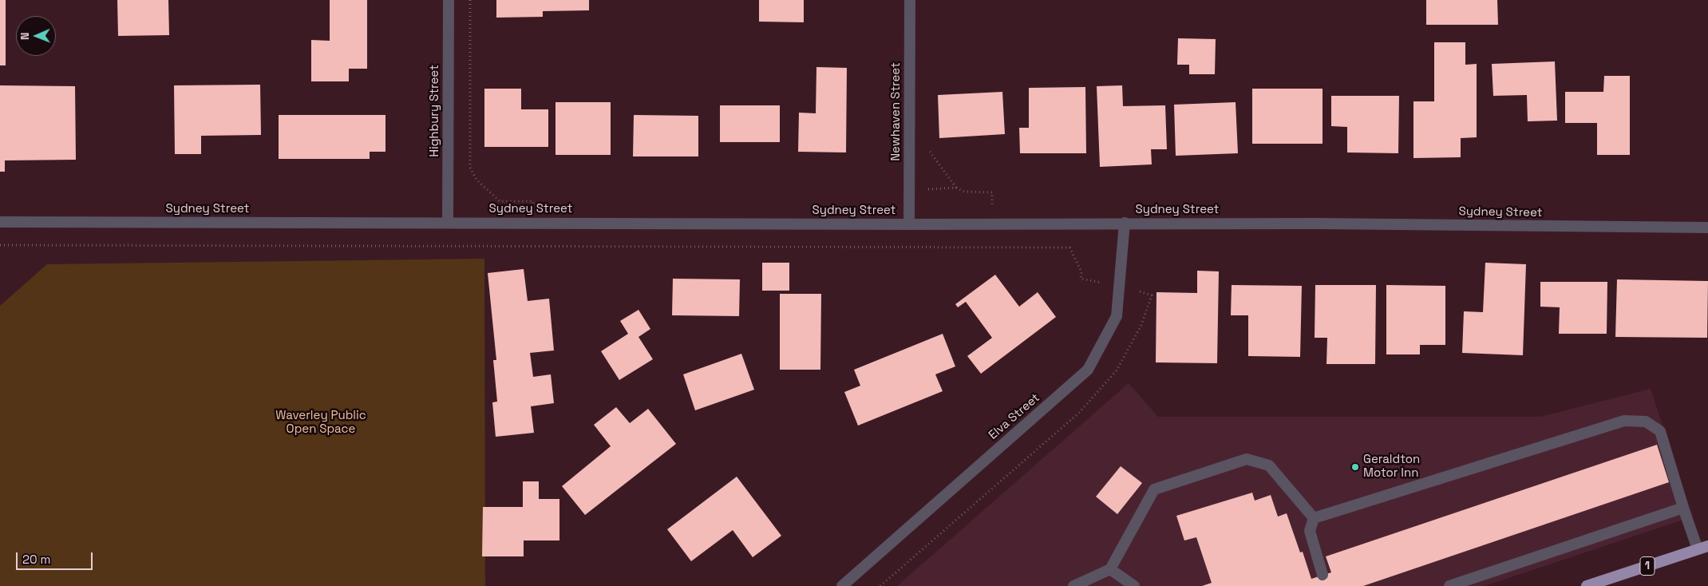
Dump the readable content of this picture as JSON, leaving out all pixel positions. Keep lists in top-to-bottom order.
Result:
{
  "streets": {
    "highway": ["1"],
    "street": [
      "Highbury Street",
      "Newhaven Street",
      "Sydney Street",
      "Elva Street"
    ]
  },
  "crossings": [
    ["Highbury Street", "Sydney Street"],
    ["Newhaven Street", "Sydney Street"],
    ["Sydney Street", "Elva Street"]
  ],
  "parks": ["Waverley Public Open Space"],
  "places": ["Geraldton Motor Inn"],
  "scale_bar": "20 m",
  "north": "left"
}
